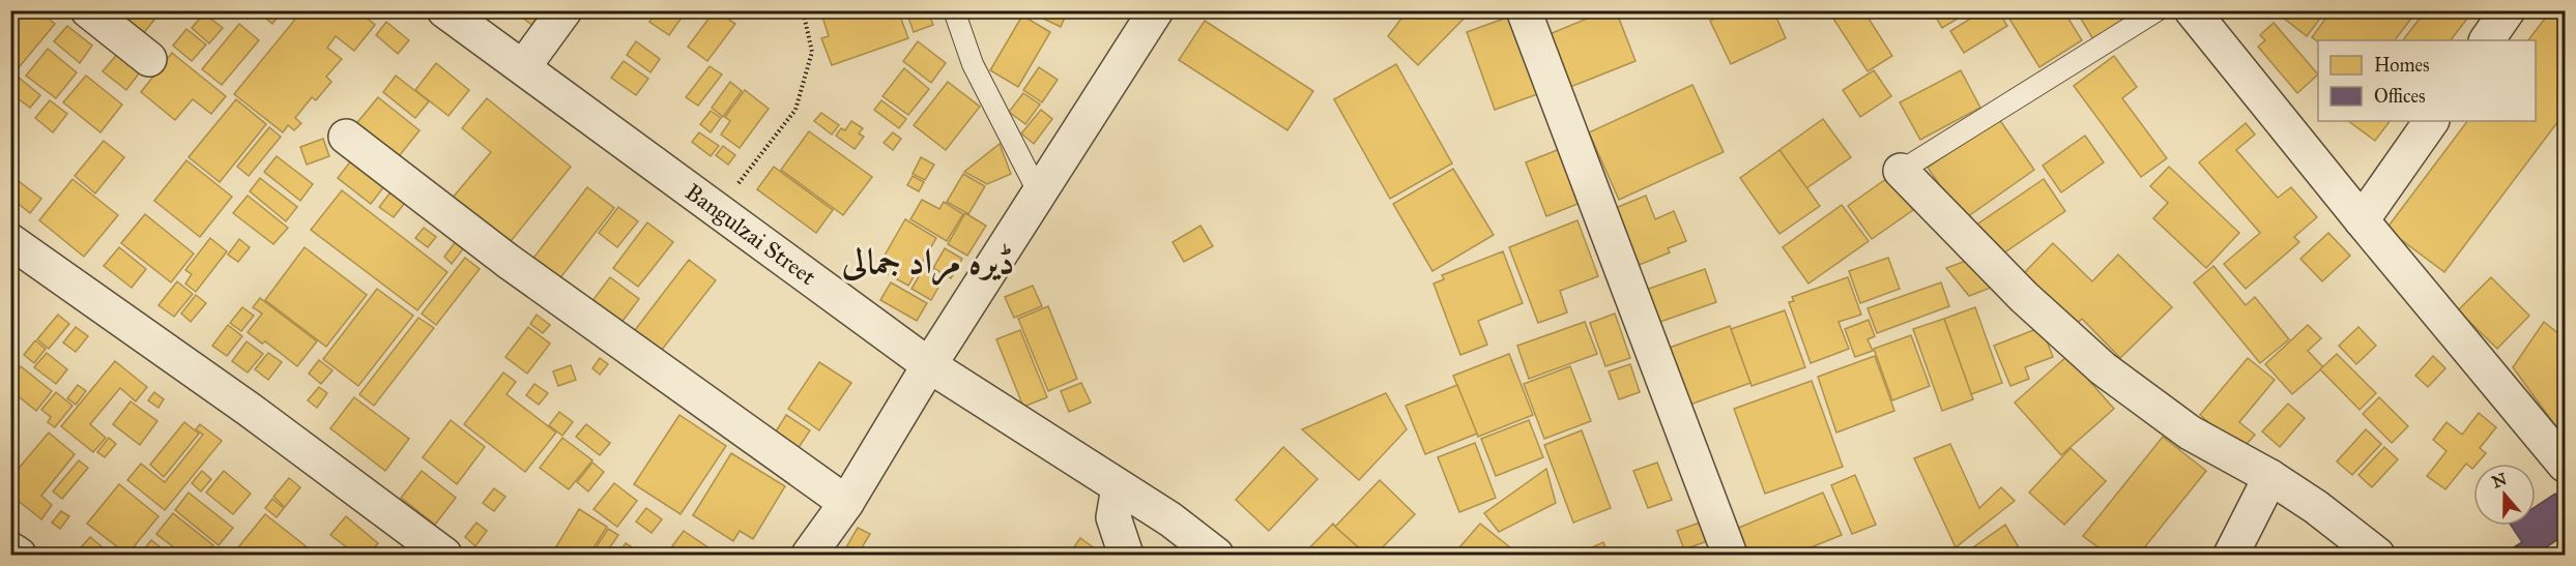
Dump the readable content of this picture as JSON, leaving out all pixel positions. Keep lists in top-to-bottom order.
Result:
{
  "streets": {
    "street": ["Bangulzai Street"]
  },
  "districts": ["ڈیرہ مراد جمالی"],
  "legend": ["Homes", "Offices"],
  "north": "top"
}
